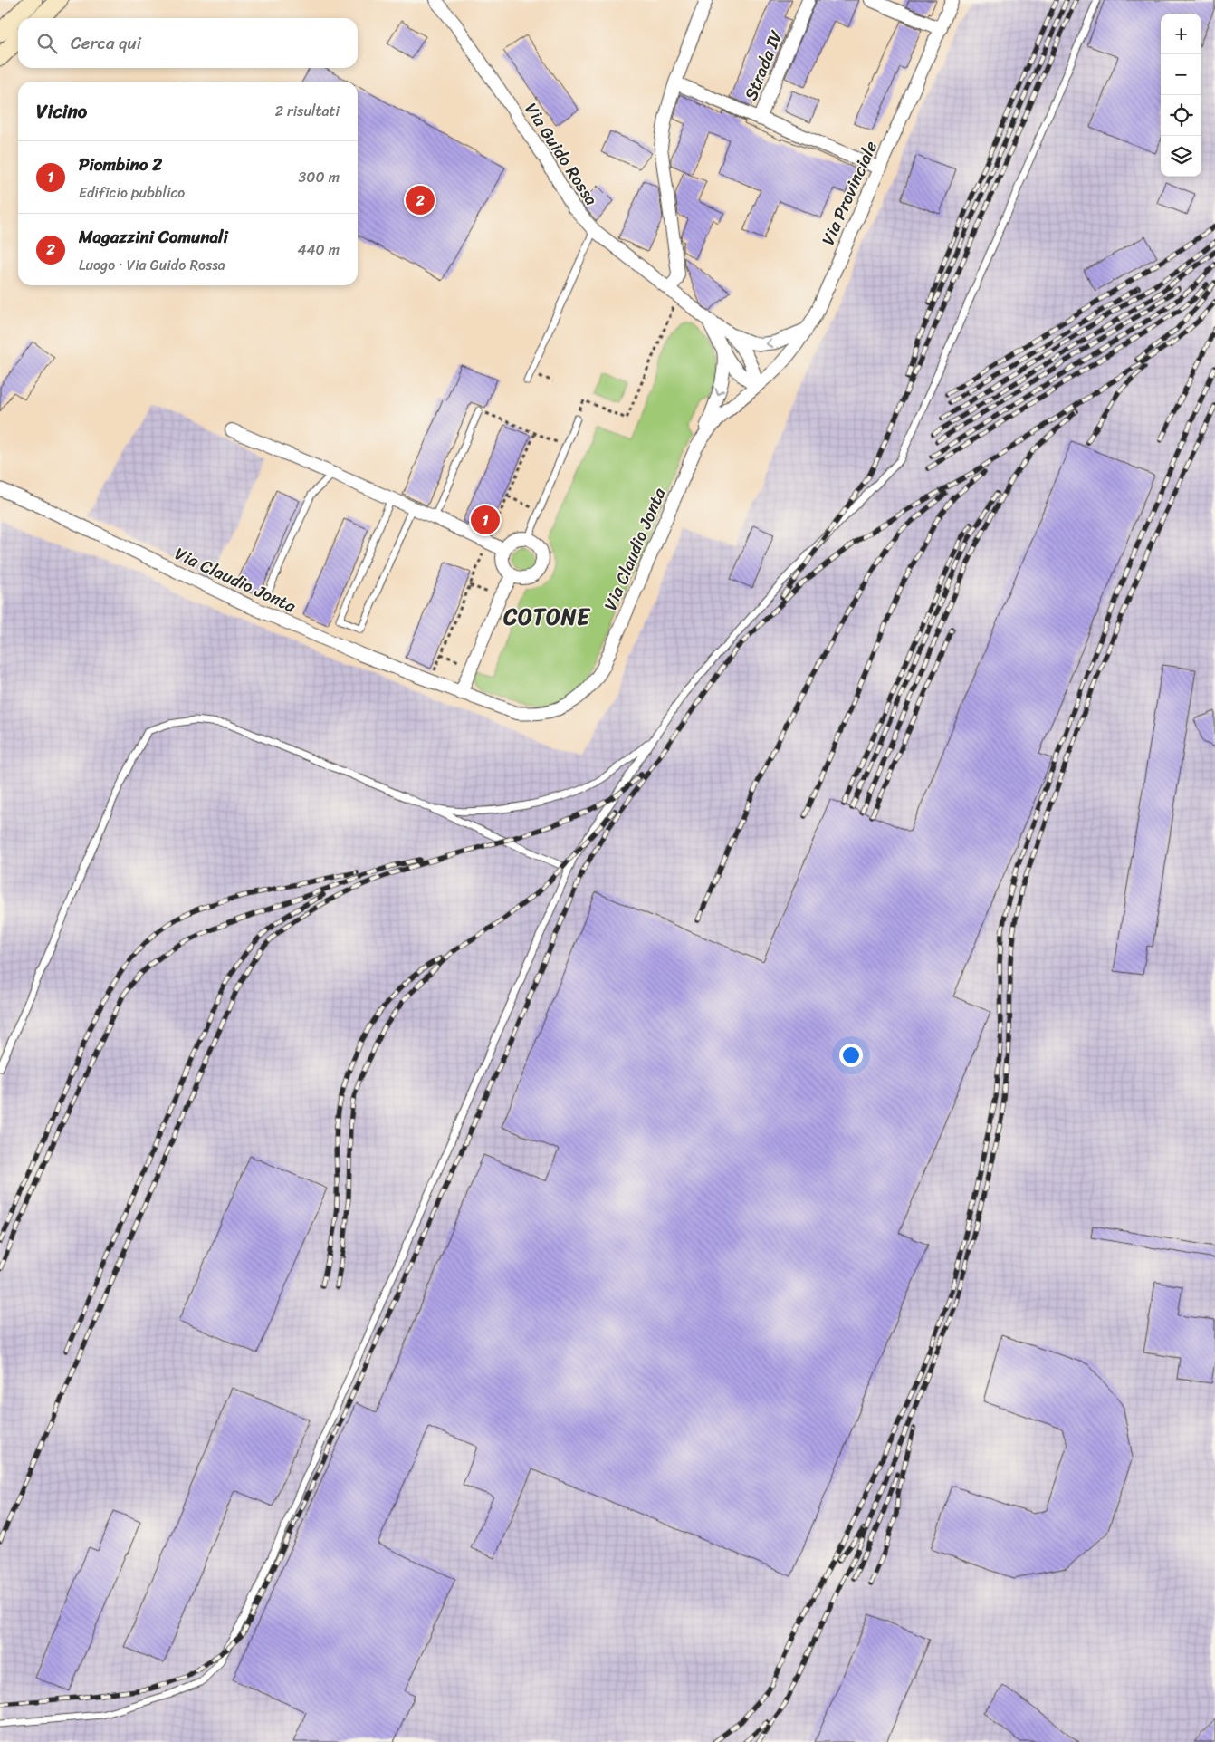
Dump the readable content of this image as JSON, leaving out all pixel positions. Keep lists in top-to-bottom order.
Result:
{
  "streets": {
    "street": [
      "Strada IV",
      "Via Guido Rossa",
      "Via Provinciale",
      "Via Claudio Jonta"
    ]
  },
  "crossings": [
    ["Via Guido Rossa", "Via Provinciale"],
    ["Via Guido Rossa", "Via Claudio Jonta"],
    ["Via Provinciale", "Via Claudio Jonta"]
  ],
  "districts": ["COTONE"],
  "page": {
    "map_buttons": ["+", "−"],
    "search": "Cerca qui",
    "heading": ["Vicino", "2 risultati"],
    "list": [
      {
        "mark": "1",
        "name": "Piombino 2",
        "note": "Edificio pubblico",
        "value": "300 m"
      },
      {
        "mark": "2",
        "name": "Magazzini Comunali",
        "note": "Luogo · Via Guido Rossa",
        "value": "440 m"
      }
    ],
    "pins": ["2", "1"]
  }
}
